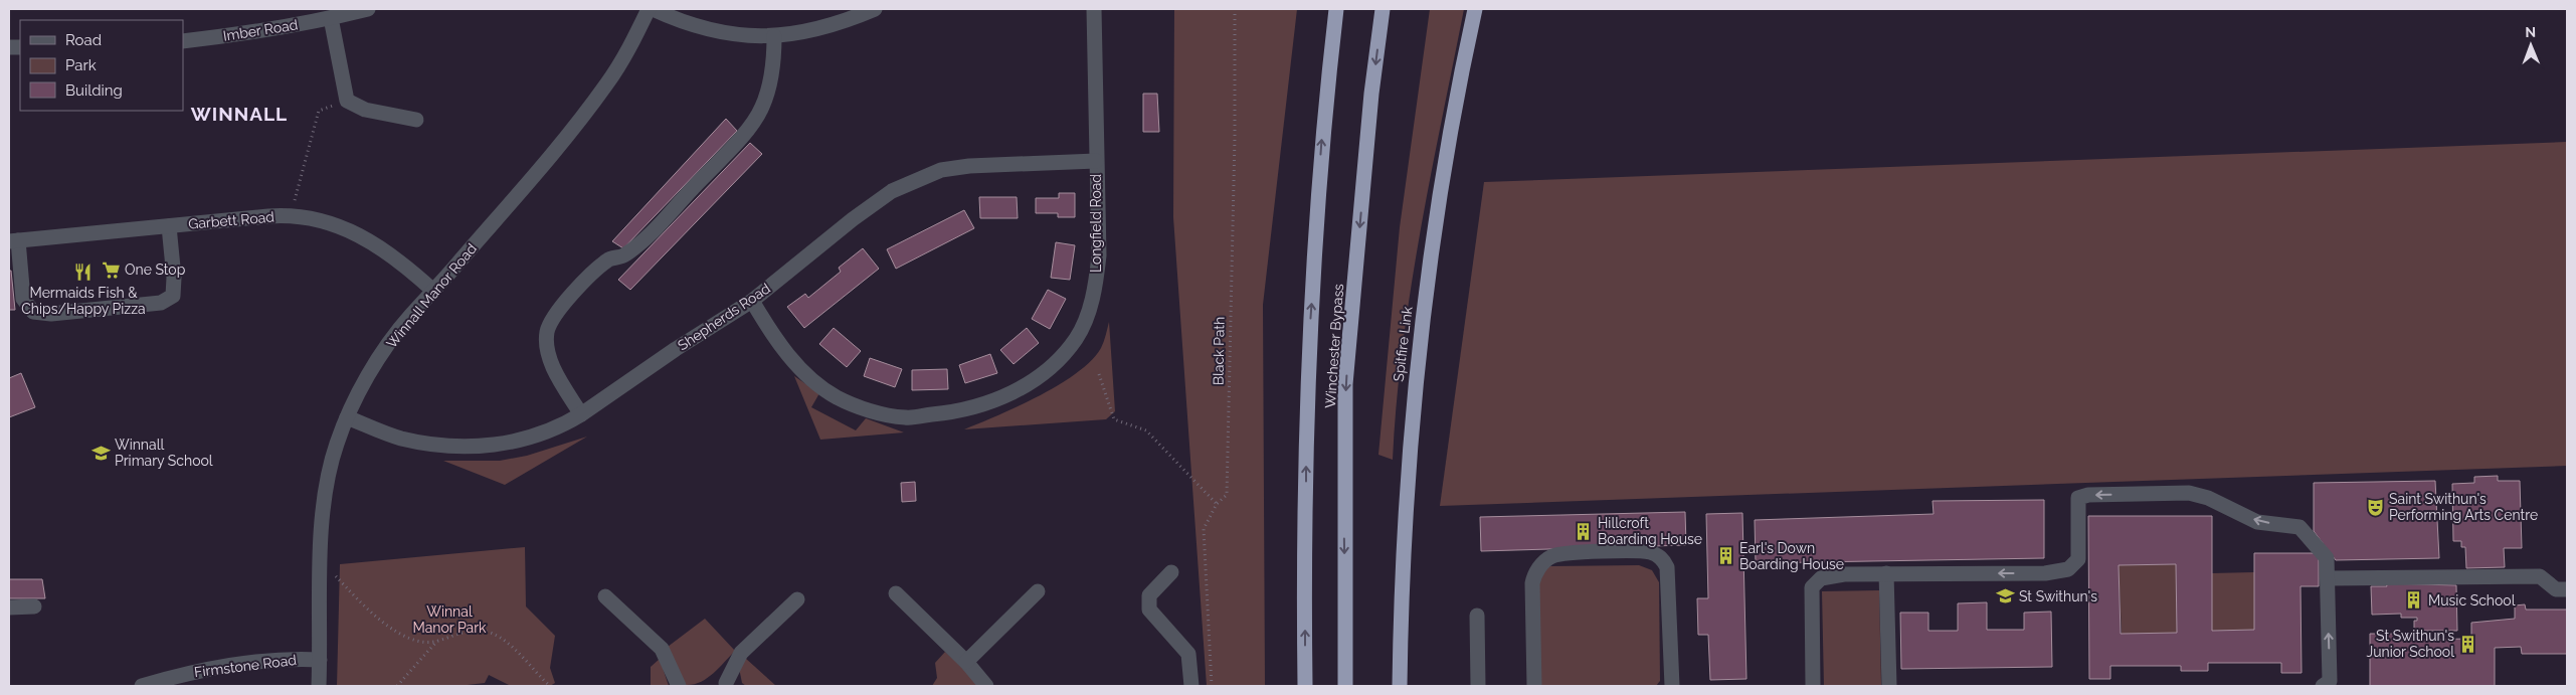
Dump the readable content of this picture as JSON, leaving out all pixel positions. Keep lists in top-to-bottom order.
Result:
{
  "streets": {
    "highway": ["Spitfire Link", "Winchester Bypass"],
    "street": [
      "Imber Road",
      "Garbett Road",
      "Longfield Road",
      "Winnall Manor Road",
      "Shepherds Road",
      "Firmstone Road"
    ],
    "path": ["Black Path"]
  },
  "crossings": [
    ["Garbett Road", "Winnall Manor Road"],
    ["Longfield Road", "Shepherds Road"],
    ["Winnall Manor Road", "Shepherds Road"],
    ["Winnall Manor Road", "Firmstone Road"]
  ],
  "districts": ["WINNALL"],
  "parks": ["Winnal Manor Park"],
  "places": {
    "supermarket": ["One Stop"],
    "restaurant": ["Mermaids Fish & Chips/Happy Pizza"],
    "school or university": ["Winnall Primary School", "St Swithun's"],
    "theatre": ["Saint Swithun's Performing Arts Centre"],
    "building": [
      "Hillcroft Boarding House",
      "Earl's Down Boarding House",
      "Music School",
      "St Swithun's Junior School"
    ]
  },
  "legend": ["Road", "Park", "Building"],
  "north": "top"
}
